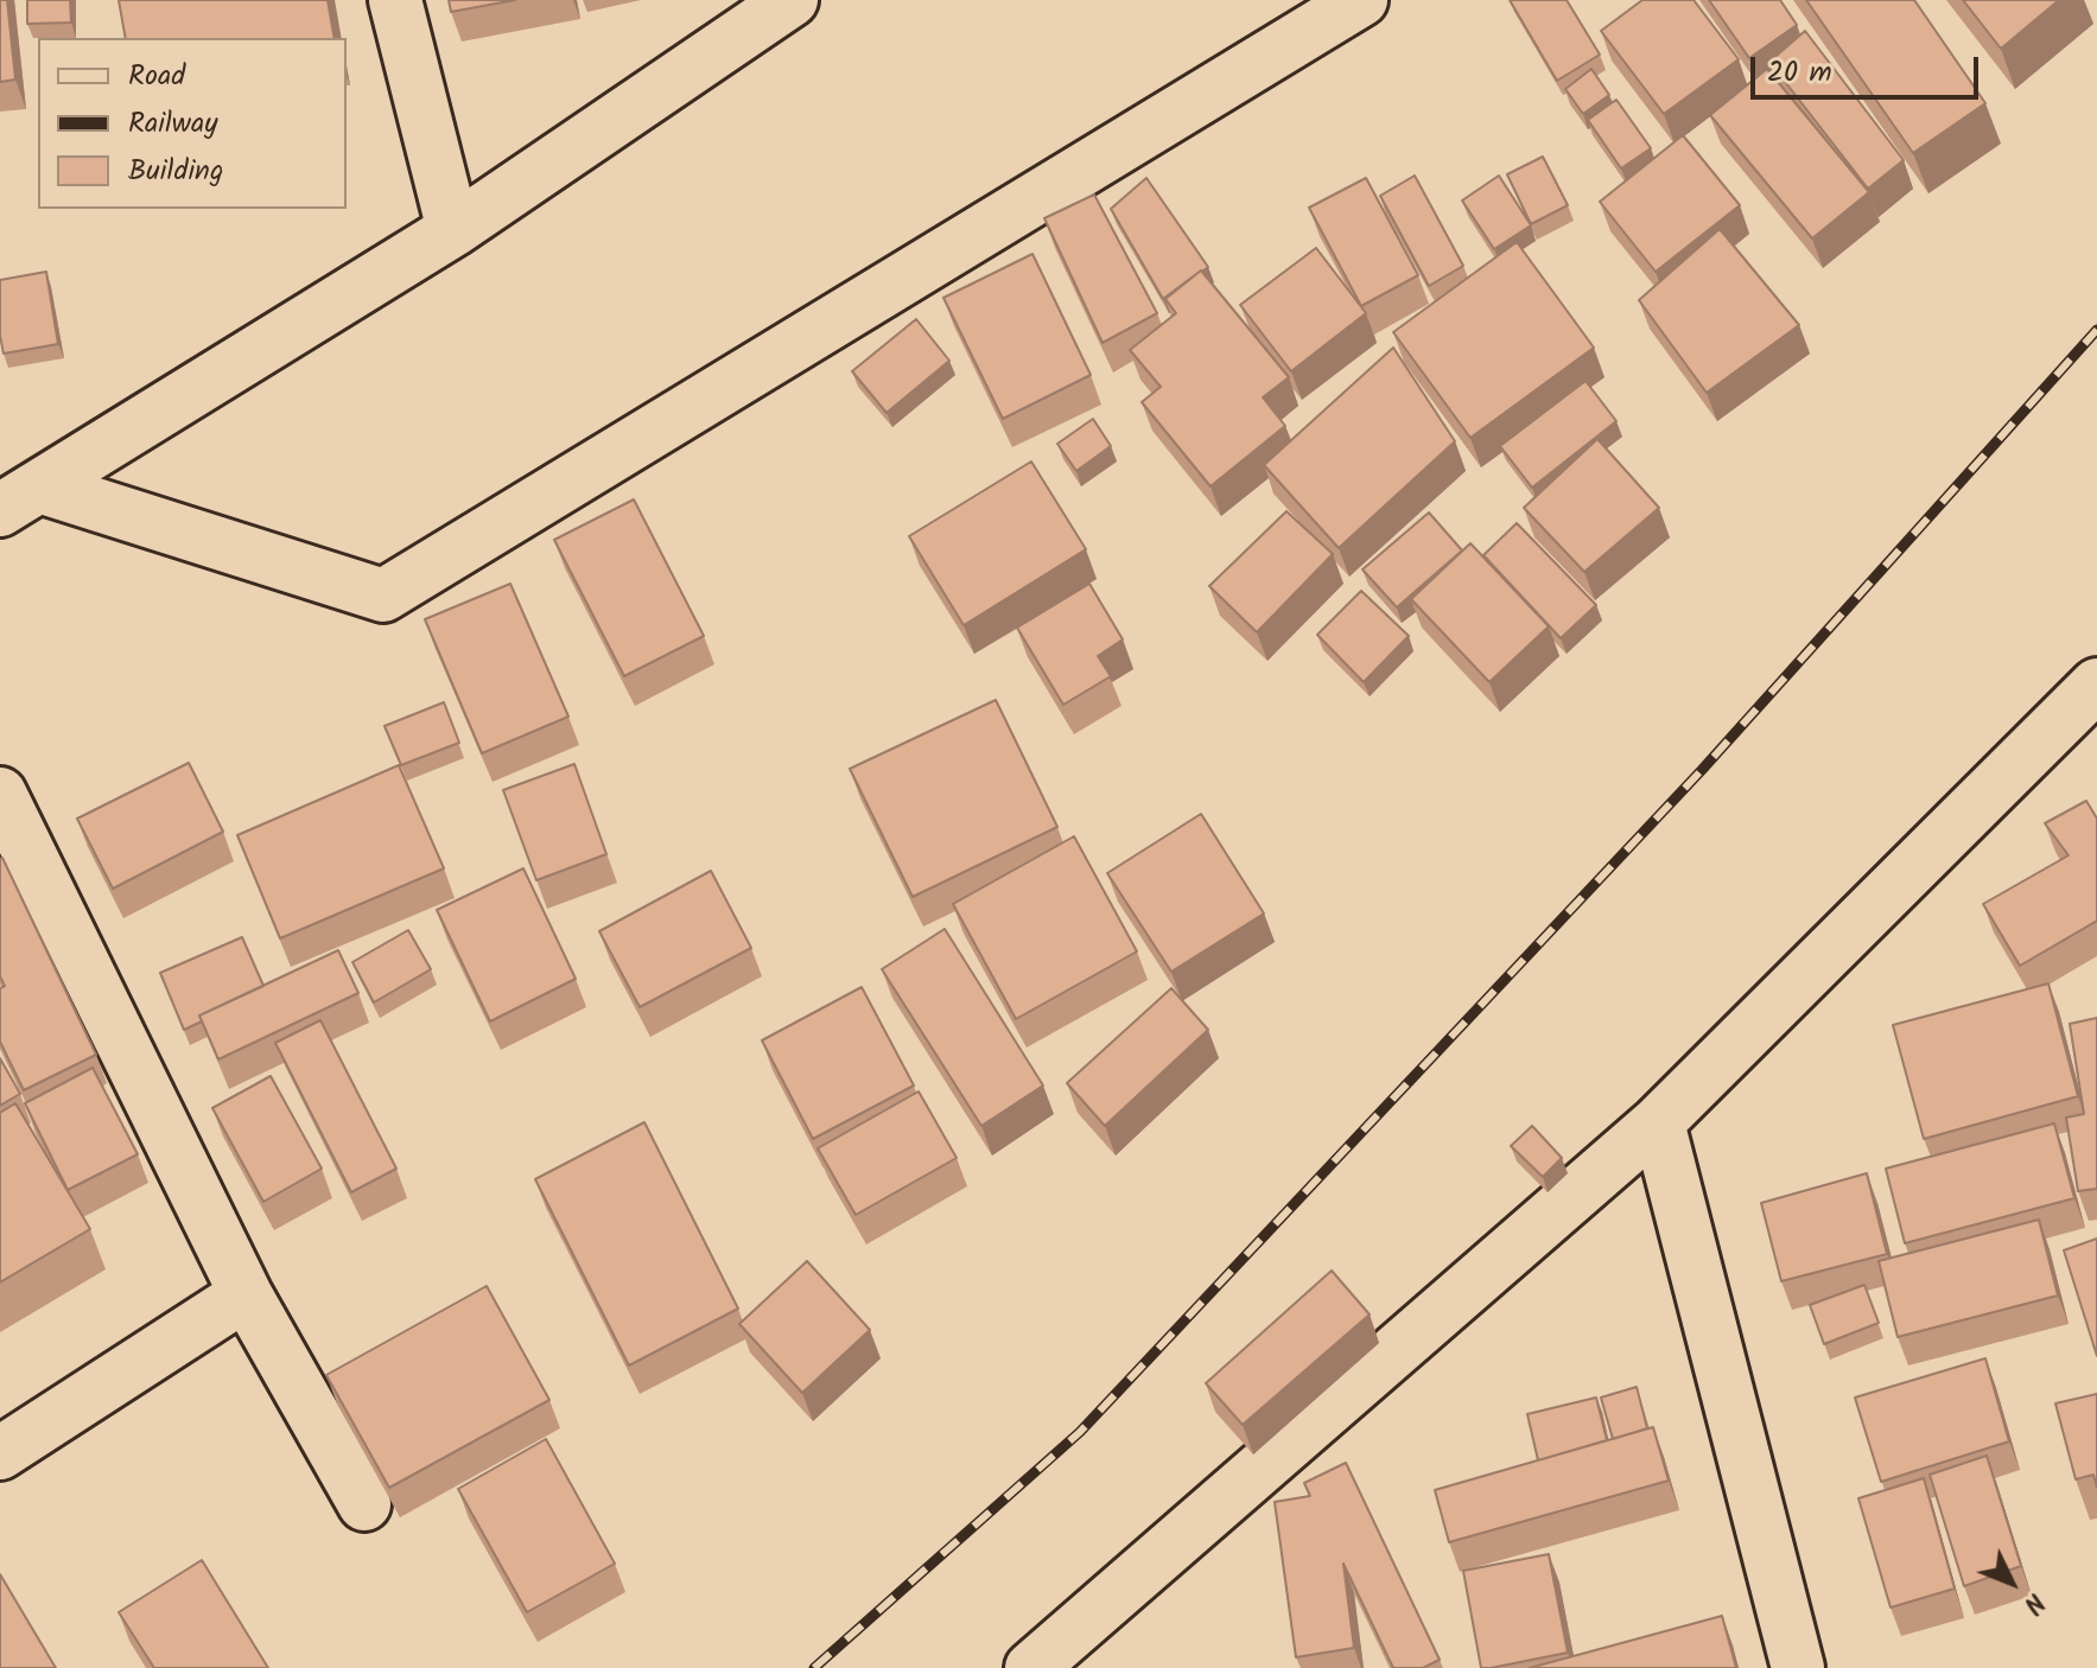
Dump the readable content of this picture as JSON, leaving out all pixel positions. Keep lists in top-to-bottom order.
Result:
{
  "legend": ["Road", "Railway", "Building"],
  "scale_bar": "20 m",
  "north": "bottom right"
}
